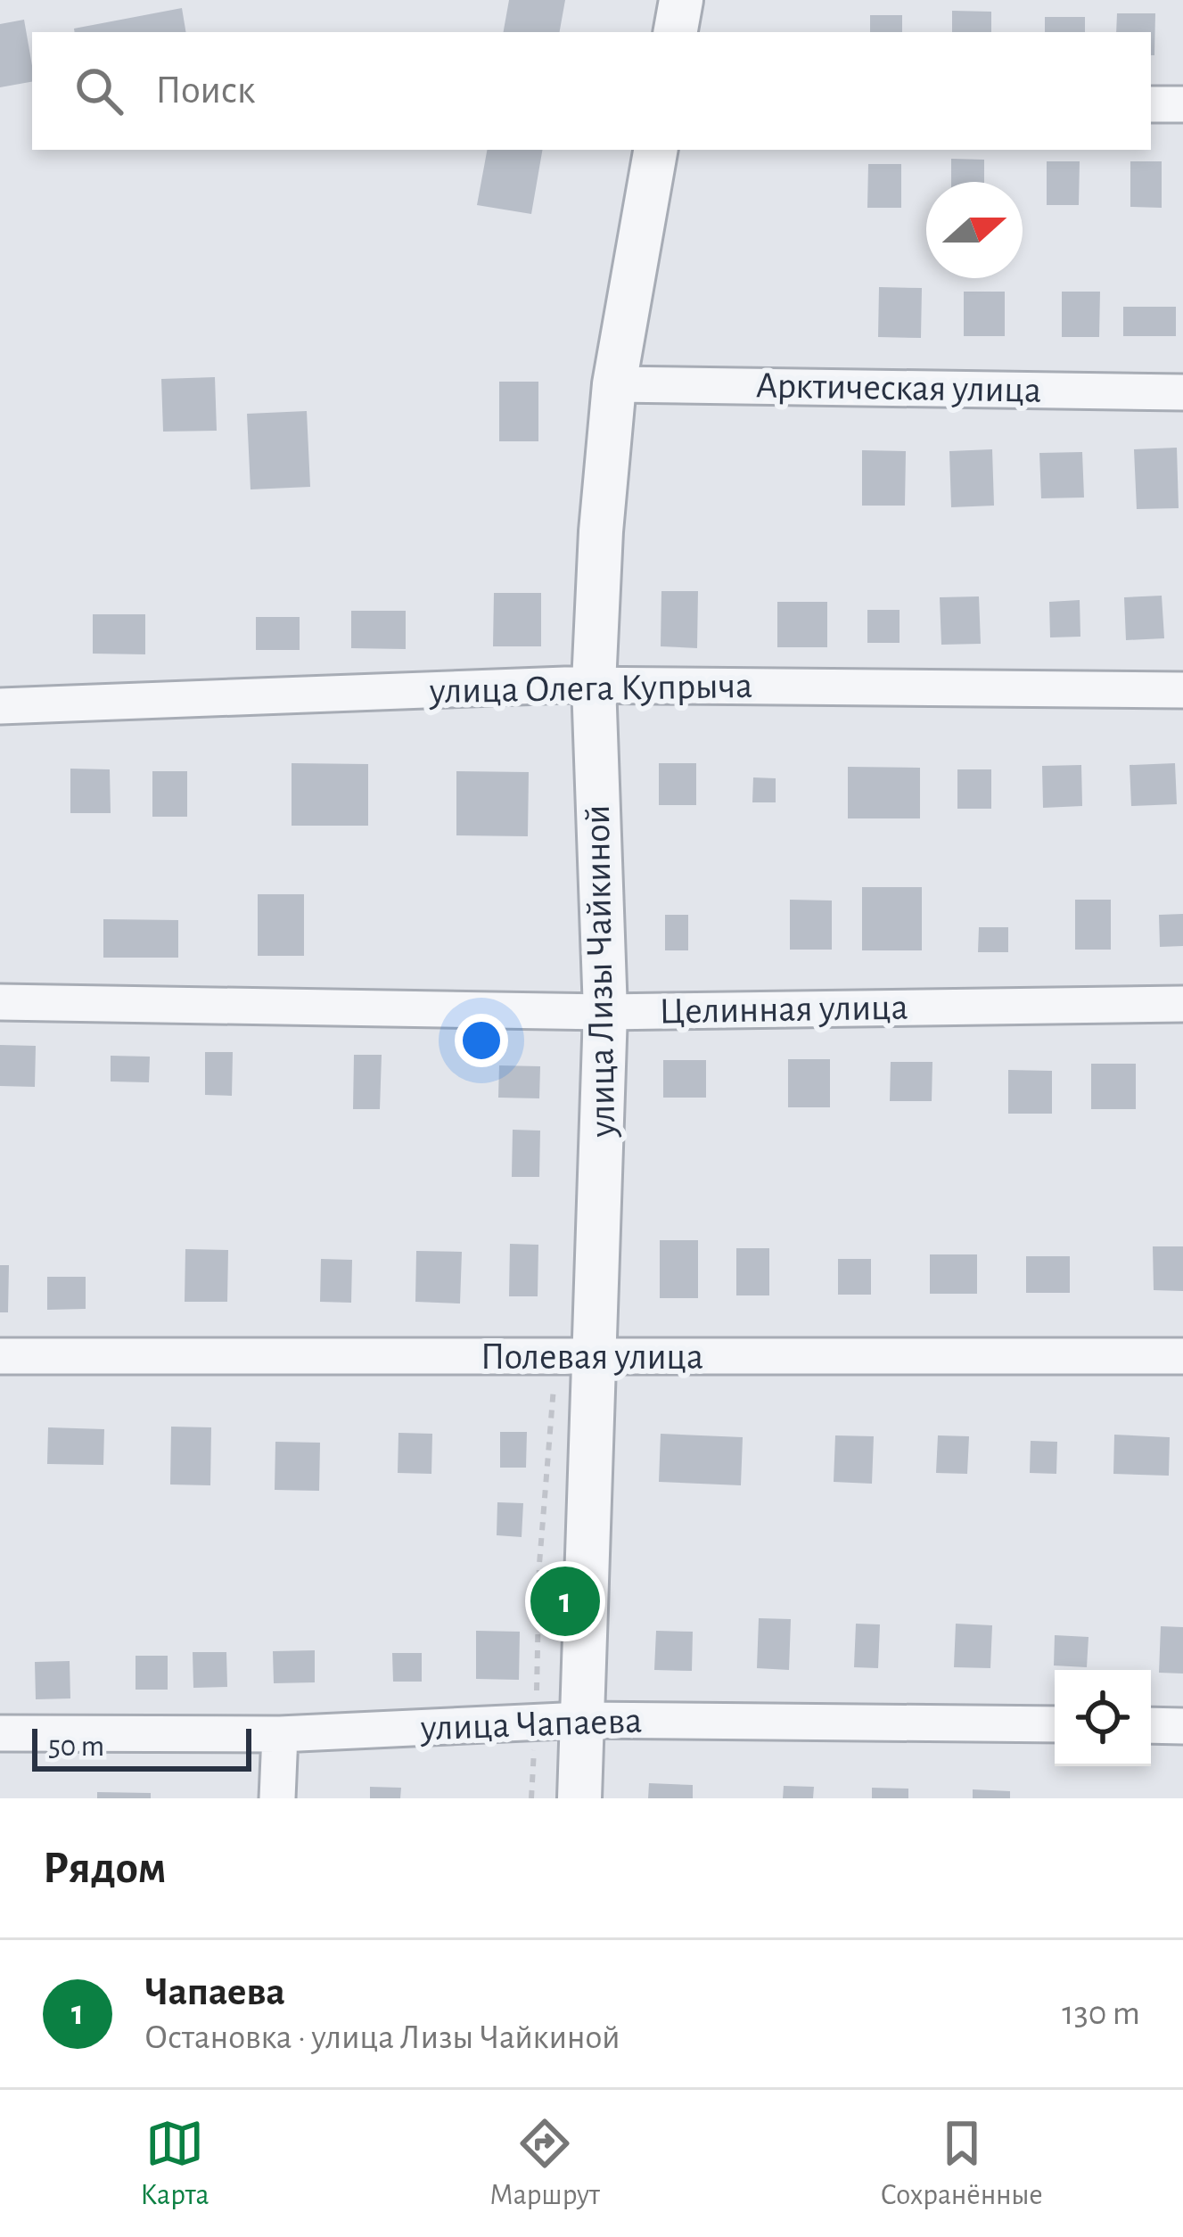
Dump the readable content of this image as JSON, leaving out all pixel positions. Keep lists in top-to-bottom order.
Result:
{
  "streets": {
    "street": [
      "Арктическая улица",
      "улица Олега Купрыча",
      "улица Лизы Чайкиной",
      "Целинная улица",
      "Полевая улица",
      "улица Чапаева"
    ]
  },
  "crossings": [
    ["Арктическая улица", "улица Лизы Чайкиной"],
    ["улица Олега Купрыча", "улица Лизы Чайкиной"],
    ["улица Лизы Чайкиной", "Целинная улица"],
    ["улица Лизы Чайкиной", "Полевая улица"],
    ["улица Лизы Чайкиной", "улица Чапаева"]
  ],
  "scale_bar": "50 m",
  "north": "right",
  "page": {
    "search": "Поиск",
    "pins": "1",
    "scale": "50 m",
    "heading": "Рядом",
    "list": [
      {
        "mark": "1",
        "name": "Чапаева",
        "note": "Остановка · улица Лизы Чайкиной",
        "value": "130 m"
      }
    ],
    "nav": ["Карта", "Маршрут", "Сохранённые"]
  }
}
